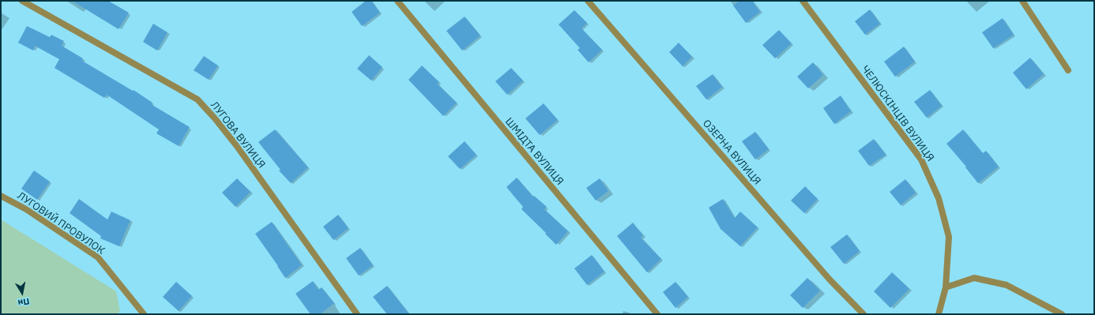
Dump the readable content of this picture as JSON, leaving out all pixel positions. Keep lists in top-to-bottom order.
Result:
{
  "streets": {
    "street": [
      "ЧЕЛЮСКІНЦІВ ВУЛИЦЯ",
      "ЛУГОВА ВУЛИЦЯ",
      "ШМІДТА ВУЛИЦЯ",
      "ОЗЕРНА ВУЛИЦЯ",
      "ЛУГОВИЙ ПРОВУЛОК"
    ]
  },
  "north": "bottom"
}
